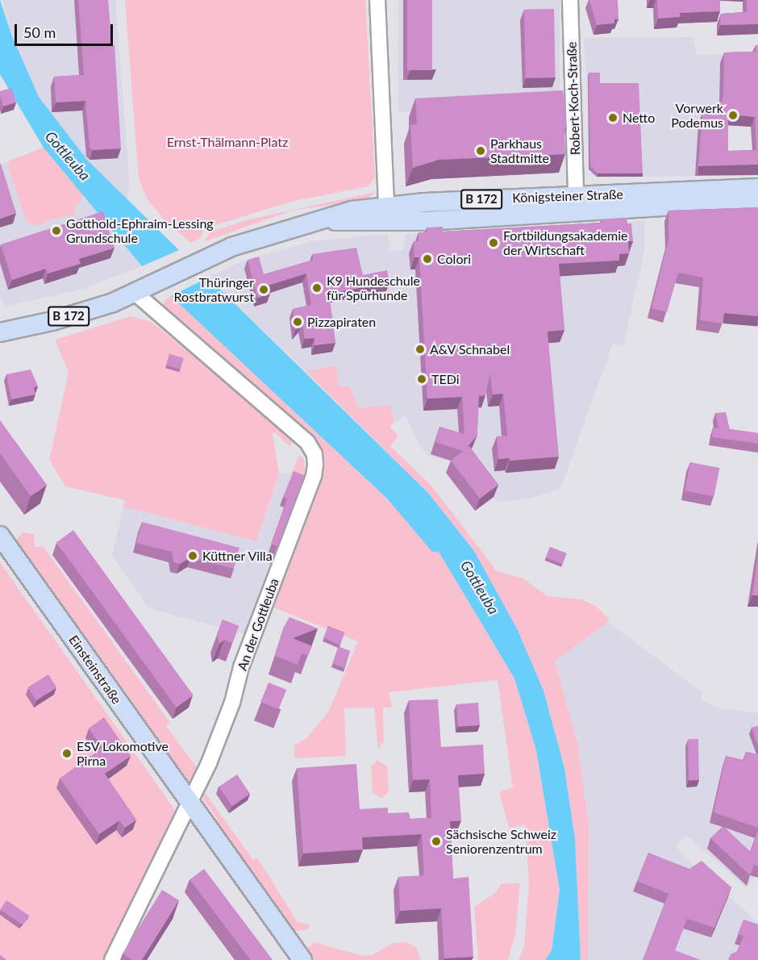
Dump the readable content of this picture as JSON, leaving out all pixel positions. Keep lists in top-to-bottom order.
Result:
{
  "streets": {
    "main road": ["Königsteiner Straße", "B 172", "Einsteinstraße"],
    "street": ["Robert-Koch-Straße", "An der Gottleuba"]
  },
  "crossings": [
    ["Robert-Koch-Straße", "Königsteiner Straße"],
    ["Königsteiner Straße", "An der Gottleuba"],
    ["An der Gottleuba", "Einsteinstraße"]
  ],
  "water": ["Gottleuba"],
  "parks": ["Ernst-Thälmann-Platz"],
  "places": [
    "Vorwerk Podemus",
    "Netto",
    "Parkhaus Stadtmitte",
    "Gotthold-Ephraim-Lessing Grundschule",
    "Fortbildungsakademie der Wirtschaft",
    "Colori",
    "K9 Hundeschule für Spürhunde",
    "Thüringer Rostbratwurst",
    "Pizzapiraten",
    "A&V Schnabel",
    "TEDi",
    "Küttner Villa",
    "ESV Lokomotive Pirna",
    "Sächsische Schweiz Seniorenzentrum"
  ],
  "scale_bar": "50 m"
}
